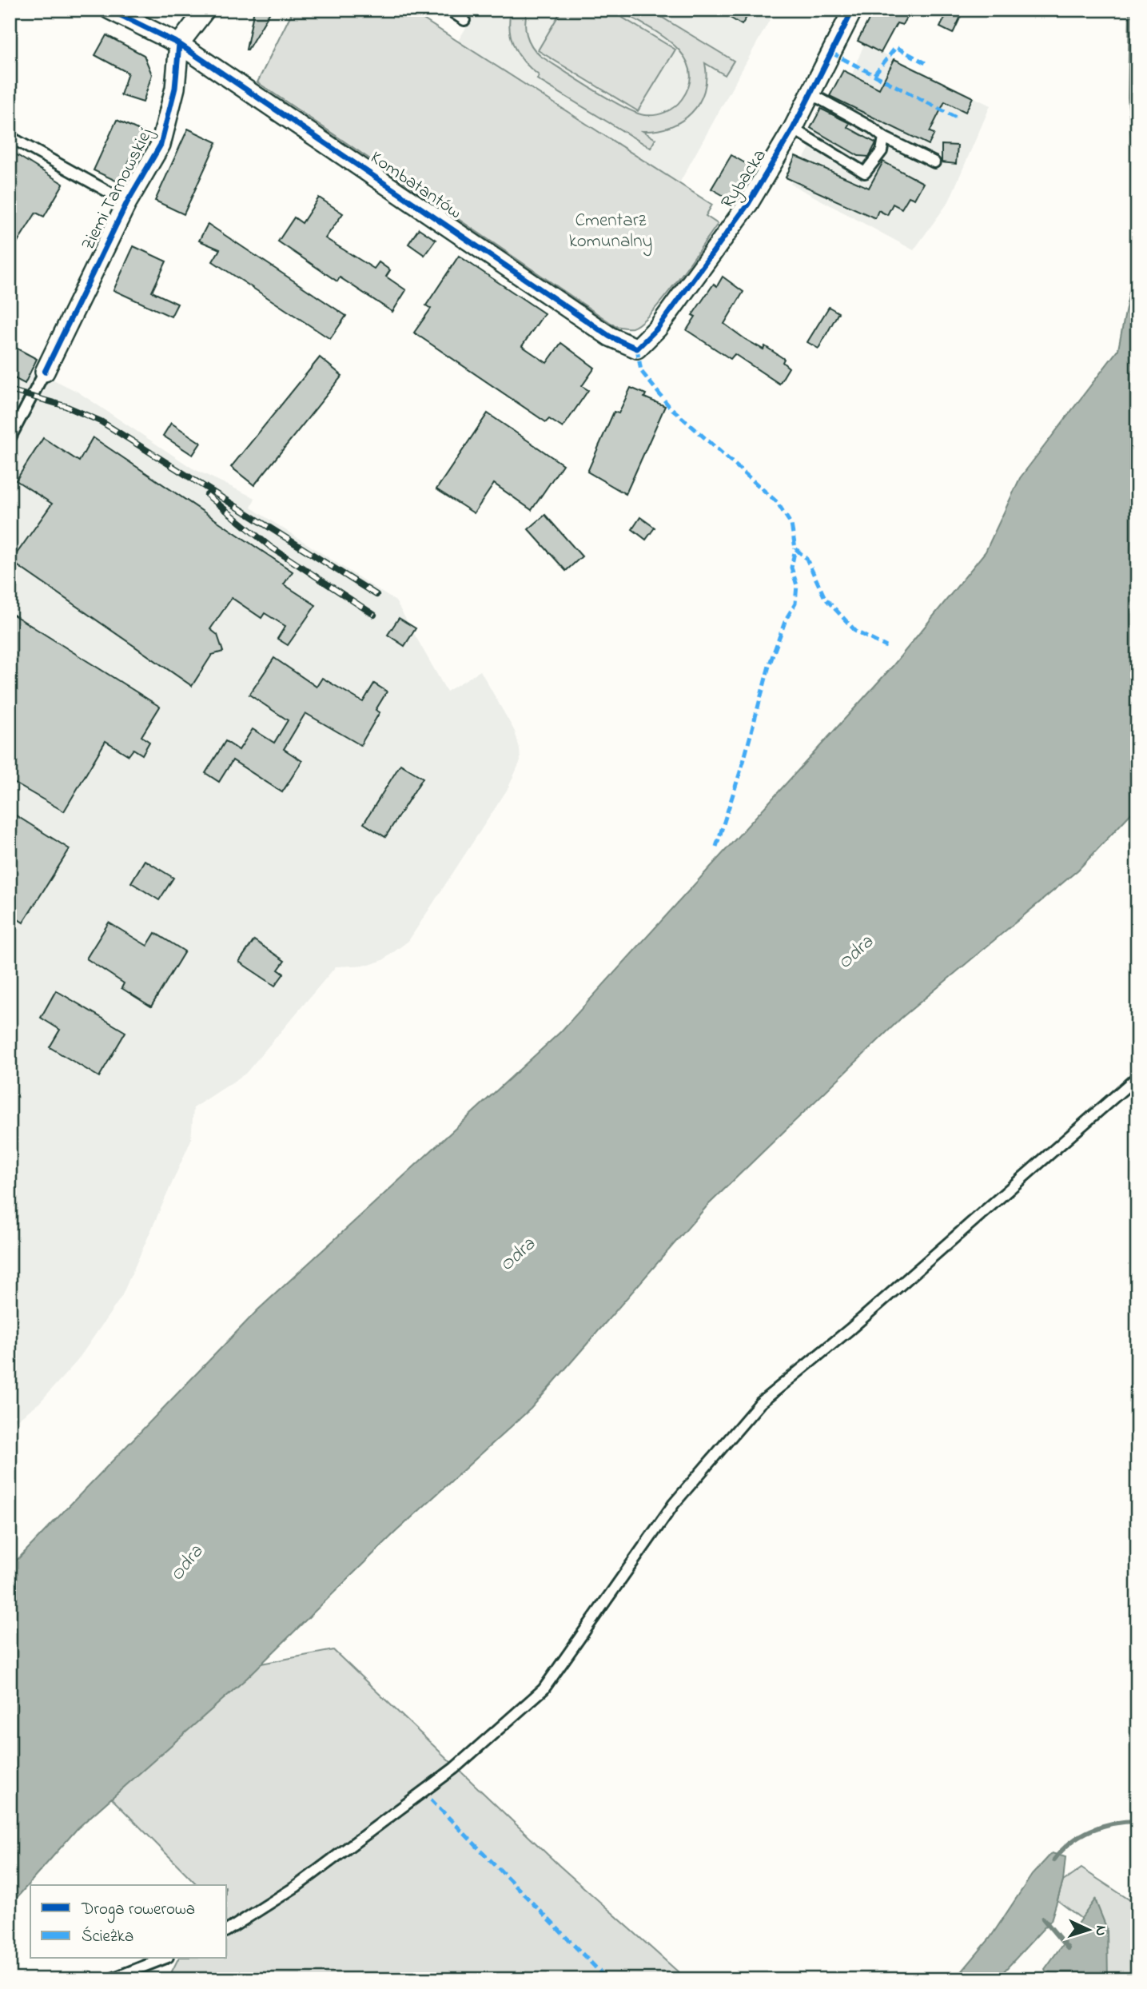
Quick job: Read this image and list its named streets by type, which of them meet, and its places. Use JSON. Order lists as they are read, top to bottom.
{
  "streets": {
    "street": ["Rybacka", "Kombatantów", "Ziemi Tarnowskiej"]
  },
  "crossings": [
    ["Rybacka", "Kombatantów"],
    ["Kombatantów", "Ziemi Tarnowskiej"]
  ],
  "water": ["Odra"],
  "parks": ["Cmentarz komunalny"],
  "legend": ["Droga rowerowa", "Ścieżka"],
  "north": "right"
}
